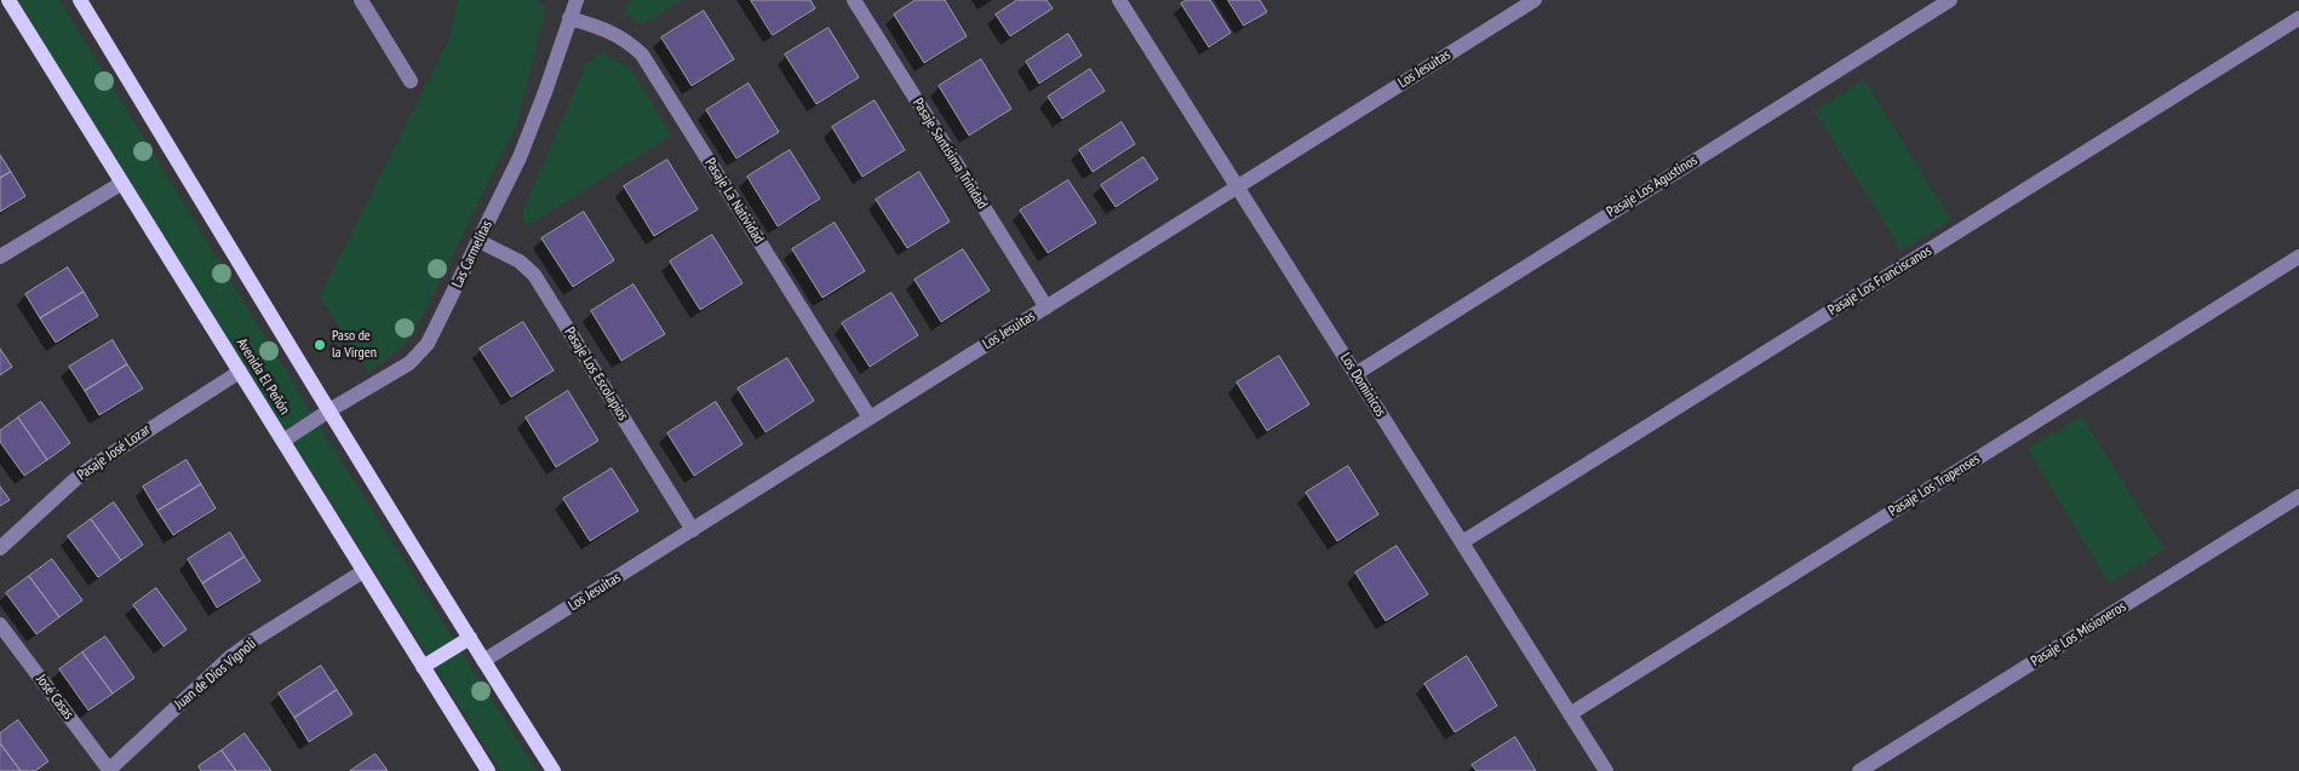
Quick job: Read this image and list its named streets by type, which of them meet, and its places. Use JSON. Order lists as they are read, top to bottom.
{
  "streets": {
    "main road": ["Avenida El Peñón"],
    "street": [
      "Los Jesuitas",
      "Pasaje Santísima Trinidad",
      "Pasaje Los Agustinos",
      "Pasaje La Natividad",
      "Las Carmelitas",
      "Pasaje Los Franciscanos",
      "Pasaje Los Escolapios",
      "Los Dominicos",
      "Pasaje José Lozar",
      "Pasaje Los Trapenses",
      "Pasaje Los Misioneros",
      "Juan de Dios Vignoli",
      "José Casas"
    ]
  },
  "crossings": [
    ["Los Jesuitas", "Pasaje Santísima Trinidad"],
    ["Los Jesuitas", "Pasaje La Natividad"],
    ["Los Jesuitas", "Pasaje Los Escolapios"],
    ["Los Jesuitas", "Los Dominicos"],
    ["Pasaje Los Agustinos", "Los Dominicos"],
    ["Pasaje La Natividad", "Las Carmelitas"],
    ["Las Carmelitas", "Pasaje Los Escolapios"],
    ["Las Carmelitas", "Avenida El Peñón"],
    ["Pasaje Los Franciscanos", "Los Dominicos"],
    ["Avenida El Peñón", "Pasaje José Lozar"],
    ["Avenida El Peñón", "Juan de Dios Vignoli"],
    ["Los Dominicos", "Pasaje Los Trapenses"],
    ["Juan de Dios Vignoli", "José Casas"]
  ],
  "places": ["Paso de la Virgen"]
}
